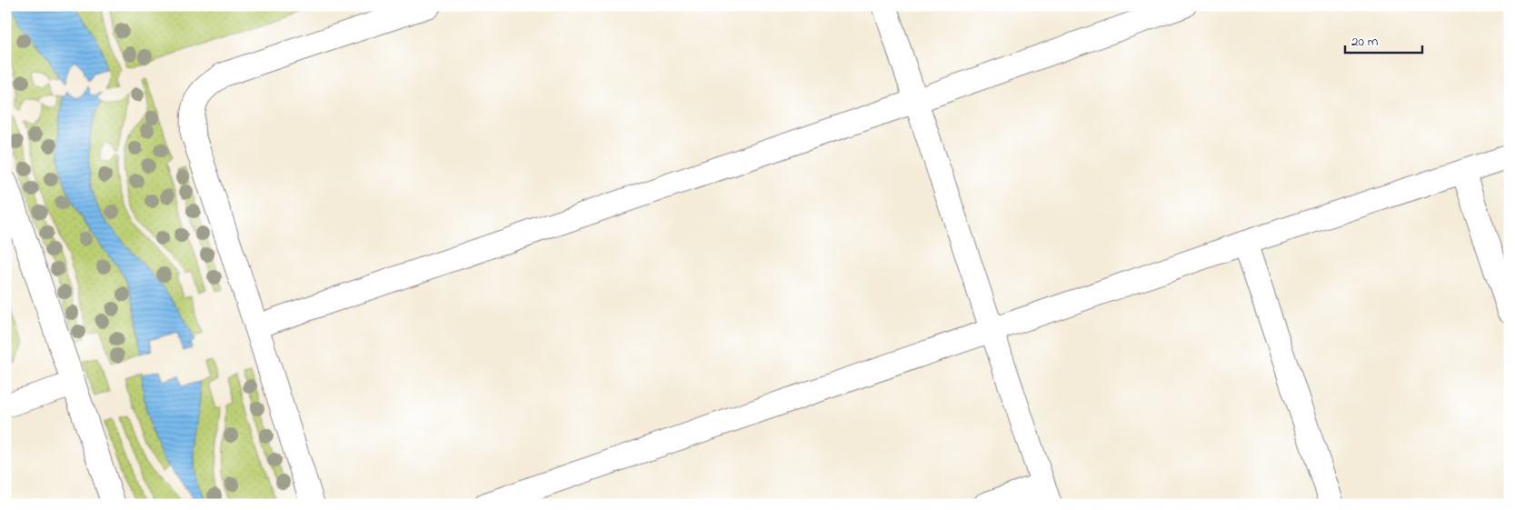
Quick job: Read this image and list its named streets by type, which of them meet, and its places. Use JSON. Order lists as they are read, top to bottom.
{
  "scale_bar": "20 m"
}
